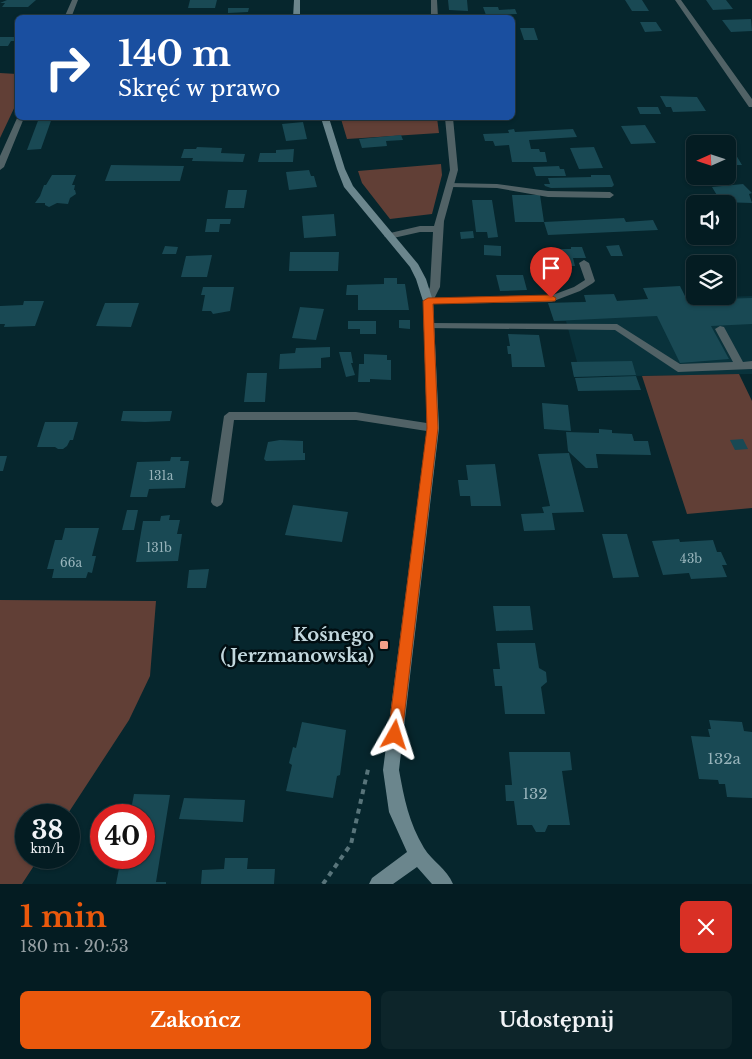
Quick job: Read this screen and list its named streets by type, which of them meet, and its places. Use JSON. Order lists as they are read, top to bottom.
{
  "places": {
    "transit": ["Kośnego (Jerzmanowska)"]
  },
  "house_numbers": [
    "131a",
    "131b",
    "43b",
    "66a",
    "132a",
    "132"
  ],
  "north": "left",
  "page": {
    "turn": ["140 m", "Skręć w prawo"],
    "speed": "38 km/h",
    "limit": "40",
    "heading": ["1 min", "180 m · 20:53"],
    "buttons": ["Zakończ", "Udostępnij"]
  }
}
